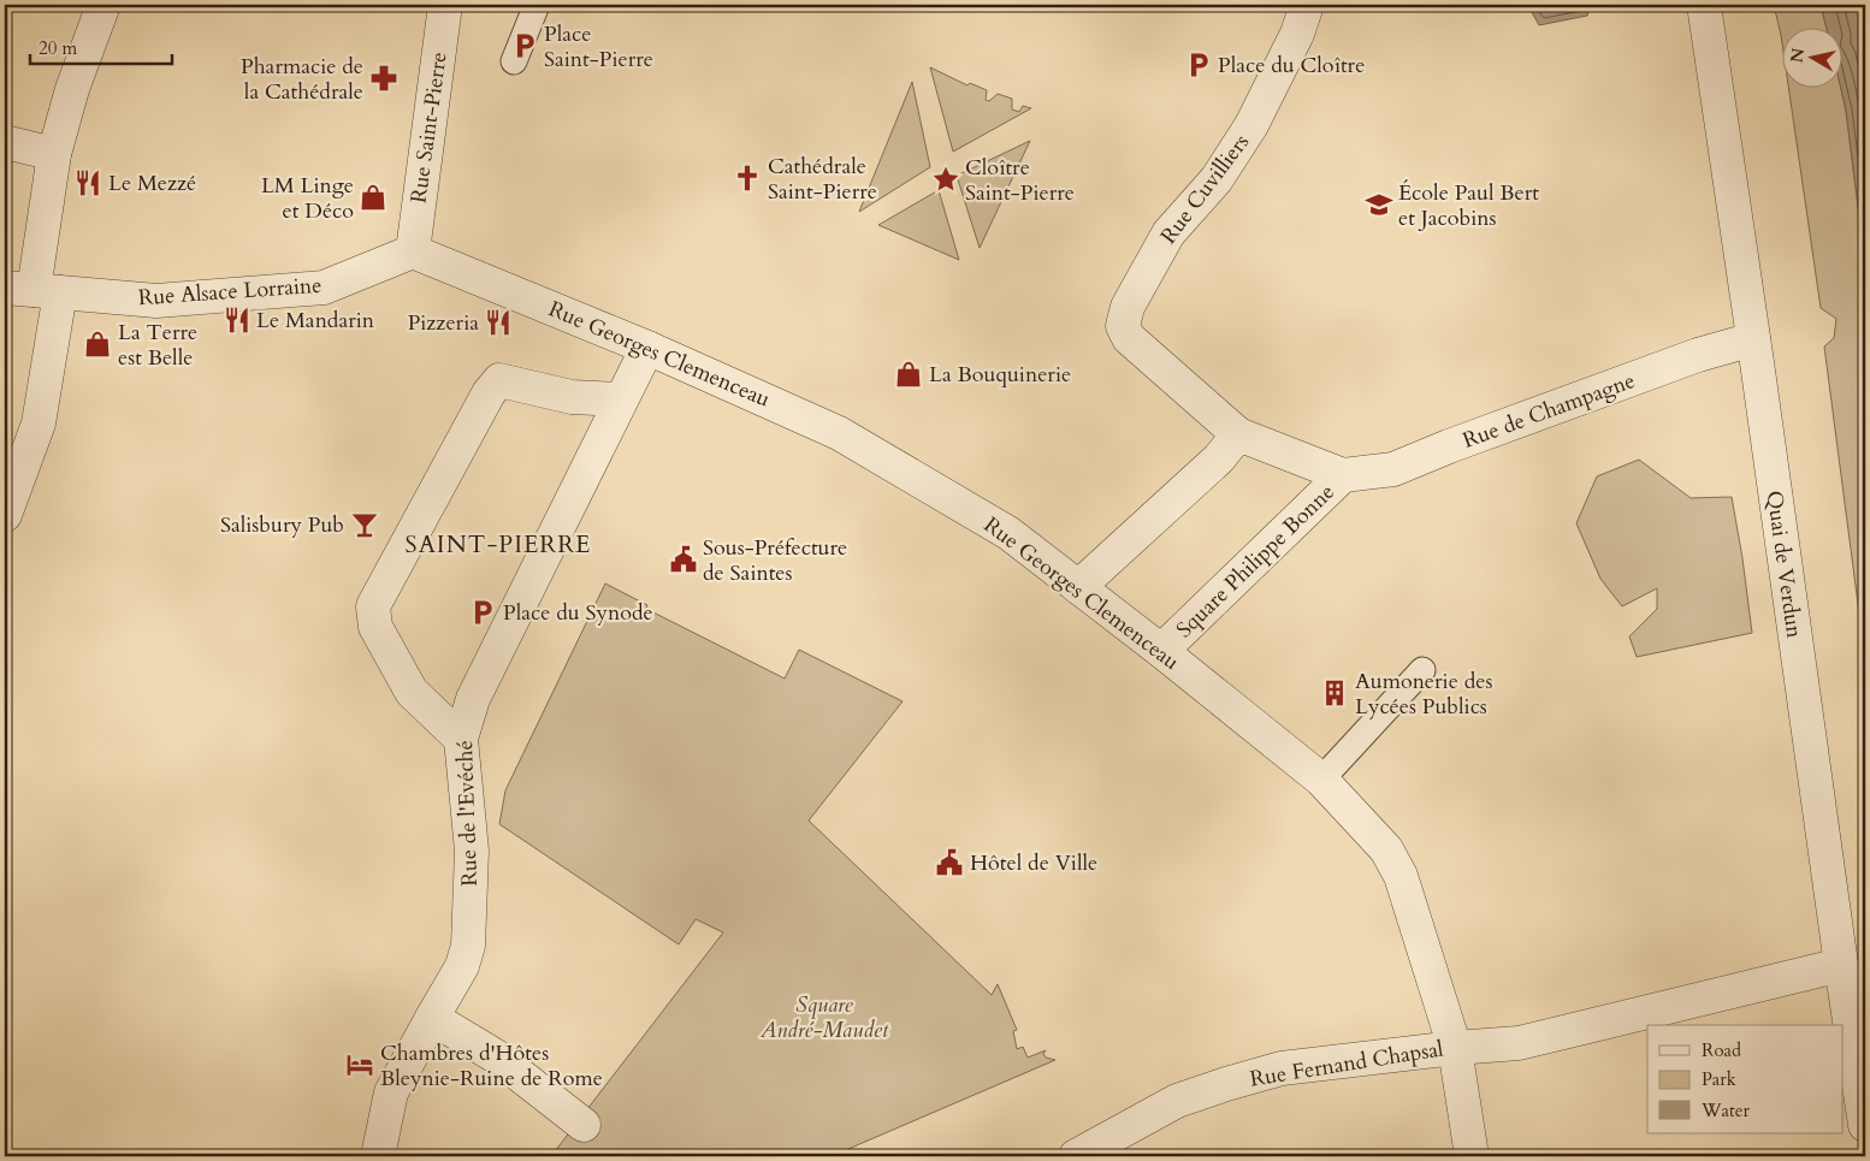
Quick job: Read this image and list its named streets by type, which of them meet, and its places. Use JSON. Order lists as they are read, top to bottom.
{
  "streets": {
    "street": [
      "Rue Saint-Pierre",
      "Rue Cuvilliers",
      "Rue Alsace Lorraine",
      "Rue Georges Clemenceau",
      "Rue de Champagne",
      "Square Philippe Bonne",
      "Quai de Verdun",
      "Rue de l'Evéché",
      "Rue Fernand Chapsal"
    ]
  },
  "crossings": [
    ["Rue Saint-Pierre", "Rue Alsace Lorraine"],
    ["Rue Saint-Pierre", "Rue Georges Clemenceau"],
    ["Rue Cuvilliers", "Square Philippe Bonne"],
    ["Rue Alsace Lorraine", "Rue Georges Clemenceau"],
    ["Rue Georges Clemenceau", "Square Philippe Bonne"],
    ["Rue Georges Clemenceau", "Rue de l'Evéché"],
    ["Rue Georges Clemenceau", "Rue Fernand Chapsal"],
    ["Rue de Champagne", "Square Philippe Bonne"],
    ["Rue de Champagne", "Quai de Verdun"],
    ["Quai de Verdun", "Rue Fernand Chapsal"]
  ],
  "districts": ["SAINT-PIERRE"],
  "parks": ["Square André-Maudet"],
  "places": {
    "parking": ["Place Saint-Pierre", "Place du Cloître", "Place du Synode"],
    "pharmacy": ["Pharmacie de la Cathédrale"],
    "church": ["Cathédrale Saint-Pierre"],
    "place": ["Cloître Saint-Pierre"],
    "restaurant": ["Le Mezzé", "Le Mandarin", "Pizzeria"],
    "shop": ["LM Linge et Déco", "La Terre est Belle", "La Bouquinerie"],
    "school or university": ["École Paul Bert et Jacobins"],
    "bar": ["Salisbury Pub"],
    "public building": ["Sous-Préfecture de Saintes", "Hôtel de Ville"],
    "building": ["Aumonerie des Lycées Publics"],
    "hotel": ["Chambres d'Hôtes Bleynie-Ruine de Rome"]
  },
  "legend": ["Road", "Park", "Water"],
  "scale_bar": "20 m",
  "north": "left"
}
